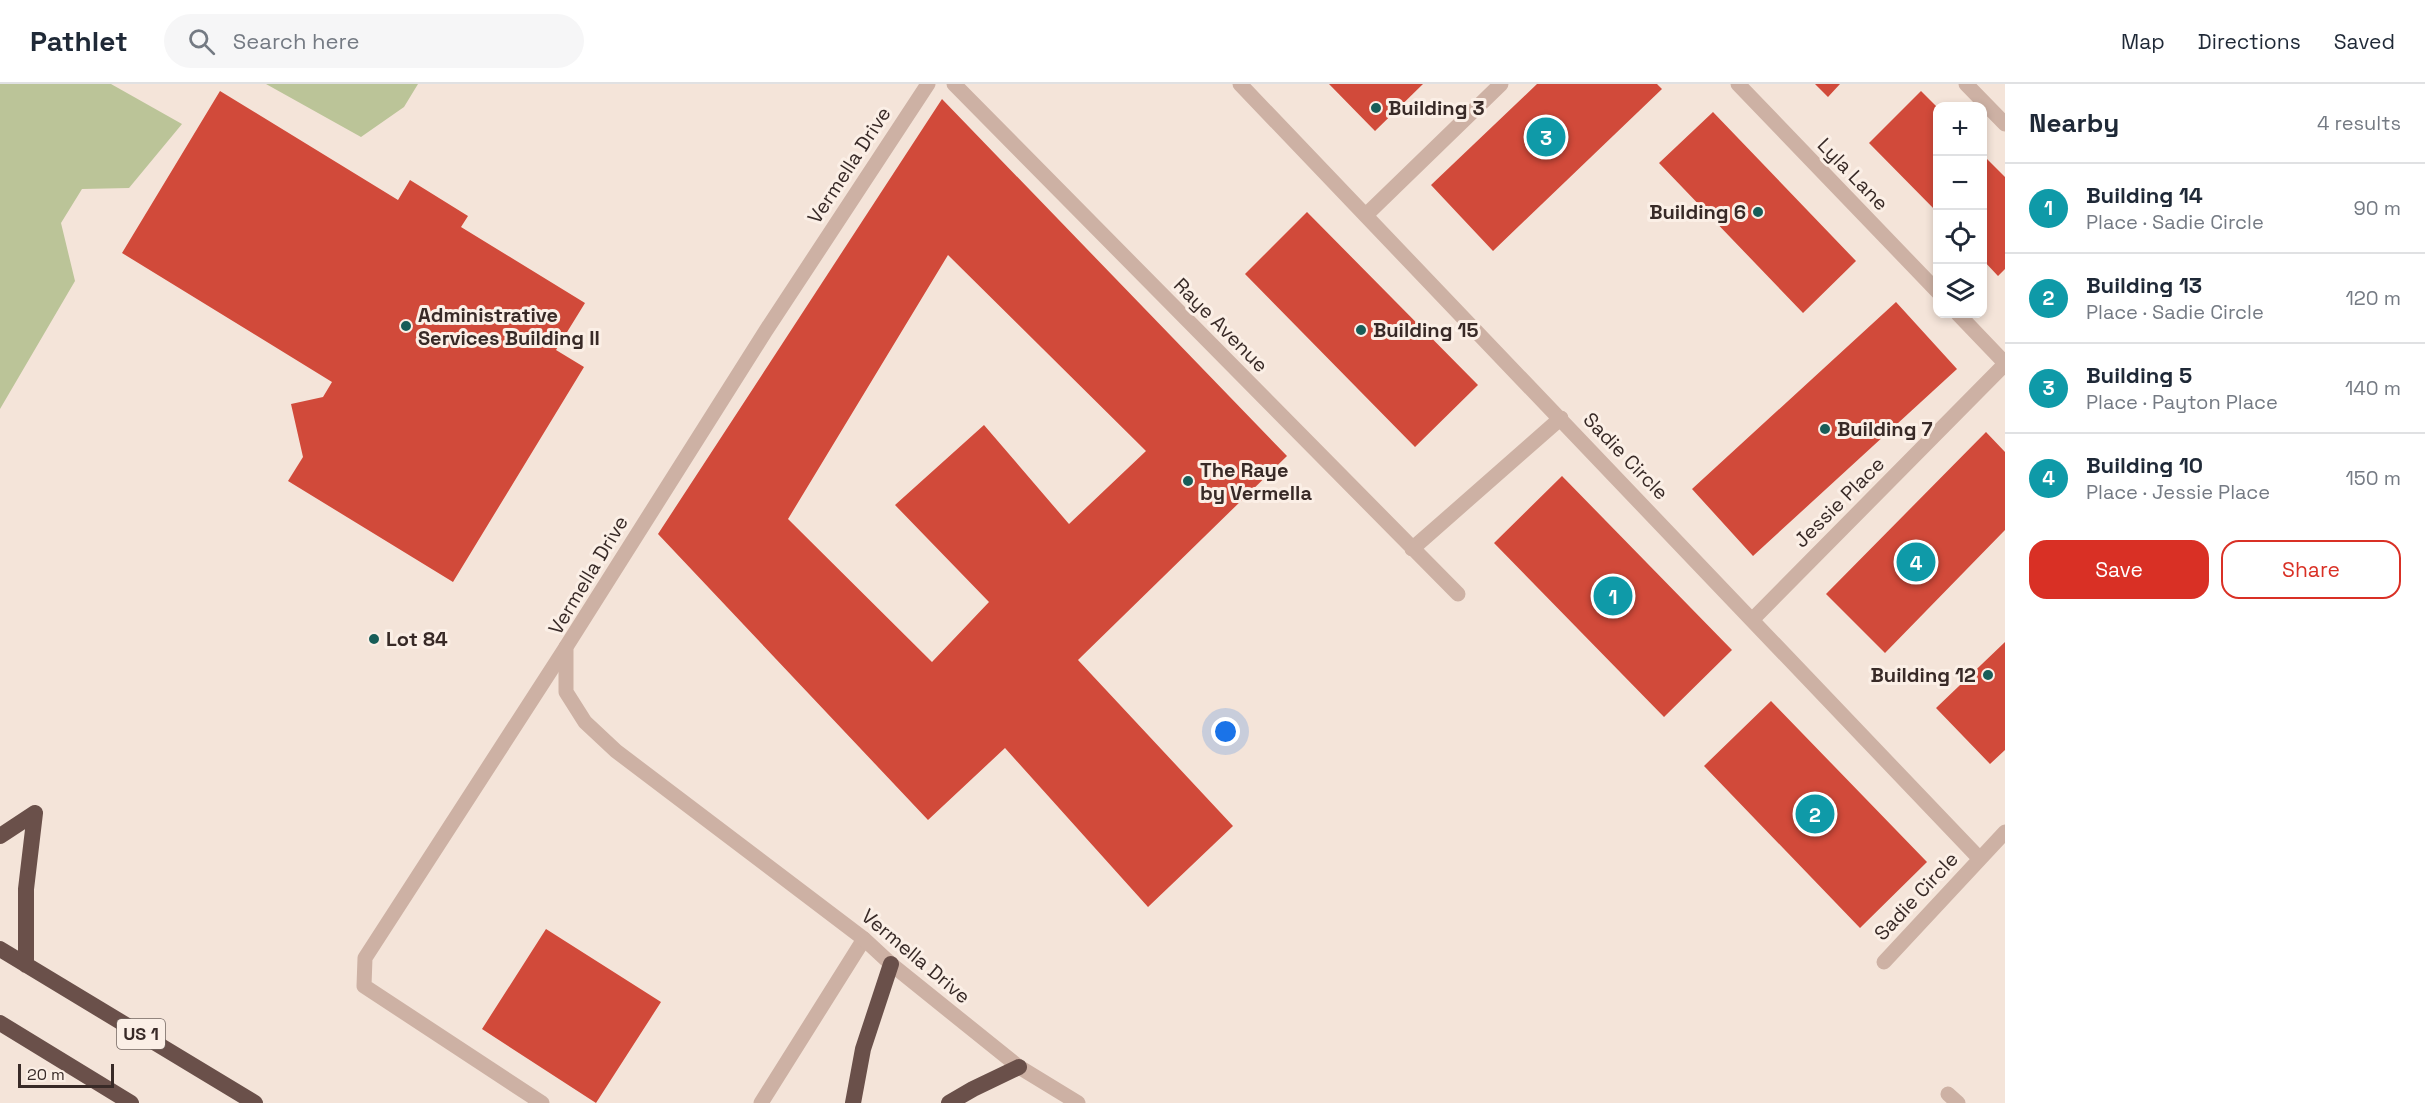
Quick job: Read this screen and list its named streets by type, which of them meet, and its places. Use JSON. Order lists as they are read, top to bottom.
{
  "streets": {
    "highway": ["US 1"],
    "street": [
      "Vermella Drive",
      "Lyla Lane",
      "Raye Avenue",
      "Sadie Circle",
      "Jessie Place"
    ]
  },
  "crossings": [
    ["Sadie Circle", "Jessie Place"]
  ],
  "places": [
    "Building 3",
    "Building 6",
    "Administrative Services Building II",
    "Building 15",
    "Building 7",
    "The Raye by Vermella",
    "Lot 84",
    "Building 12"
  ],
  "scale_bar": "20 m",
  "page": {
    "header": "Pathlet",
    "search": "Search here",
    "nav": ["Map", "Directions", "Saved"],
    "heading": ["Nearby", "4 results"],
    "map_buttons": ["+", "−"],
    "pins": [
      "3",
      "4",
      "1",
      "2"
    ],
    "list": [
      {
        "mark": "1",
        "name": "Building 14",
        "note": "Place · Sadie Circle",
        "value": "90 m"
      },
      {
        "mark": "2",
        "name": "Building 13",
        "note": "Place · Sadie Circle",
        "value": "120 m"
      },
      {
        "mark": "3",
        "name": "Building 5",
        "note": "Place · Payton Place",
        "value": "140 m"
      },
      {
        "mark": "4",
        "name": "Building 10",
        "note": "Place · Jessie Place",
        "value": "150 m"
      }
    ],
    "buttons": ["Save", "Share"],
    "scale": "20 m"
  }
}
